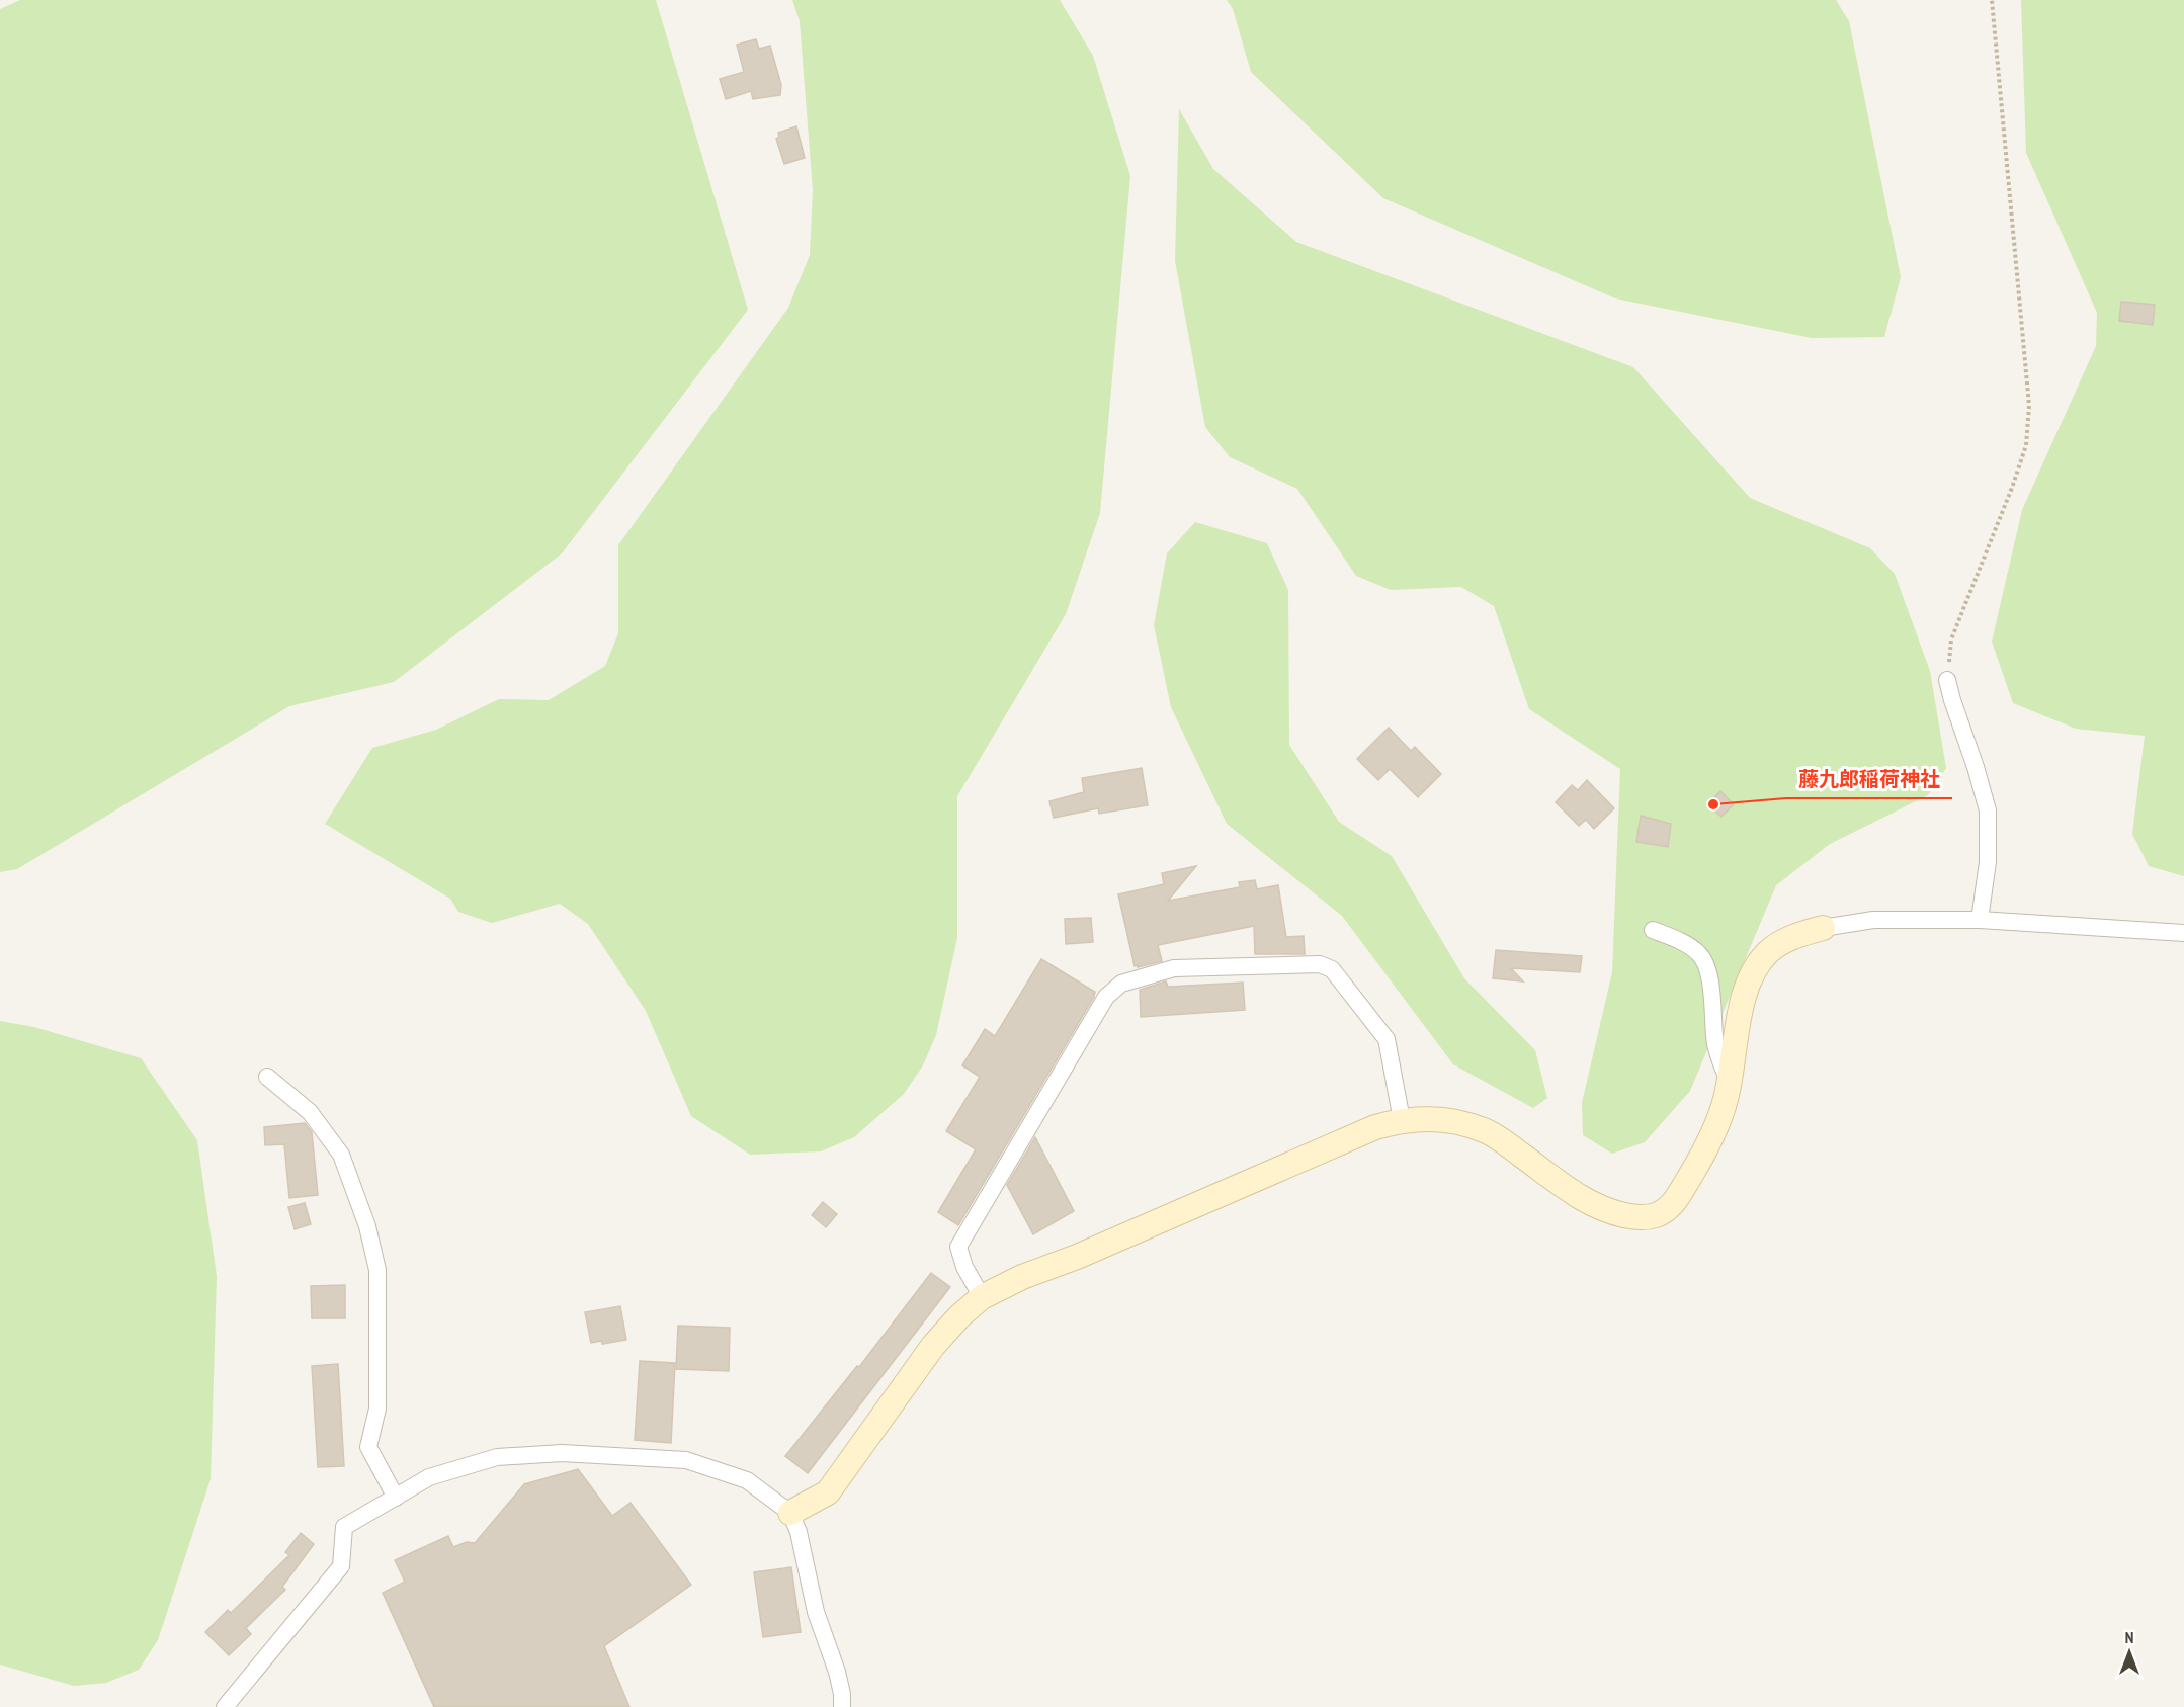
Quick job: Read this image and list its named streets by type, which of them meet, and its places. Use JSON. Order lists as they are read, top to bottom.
{
  "places": ["藤九郎稲荷神社"],
  "north": "top"
}
